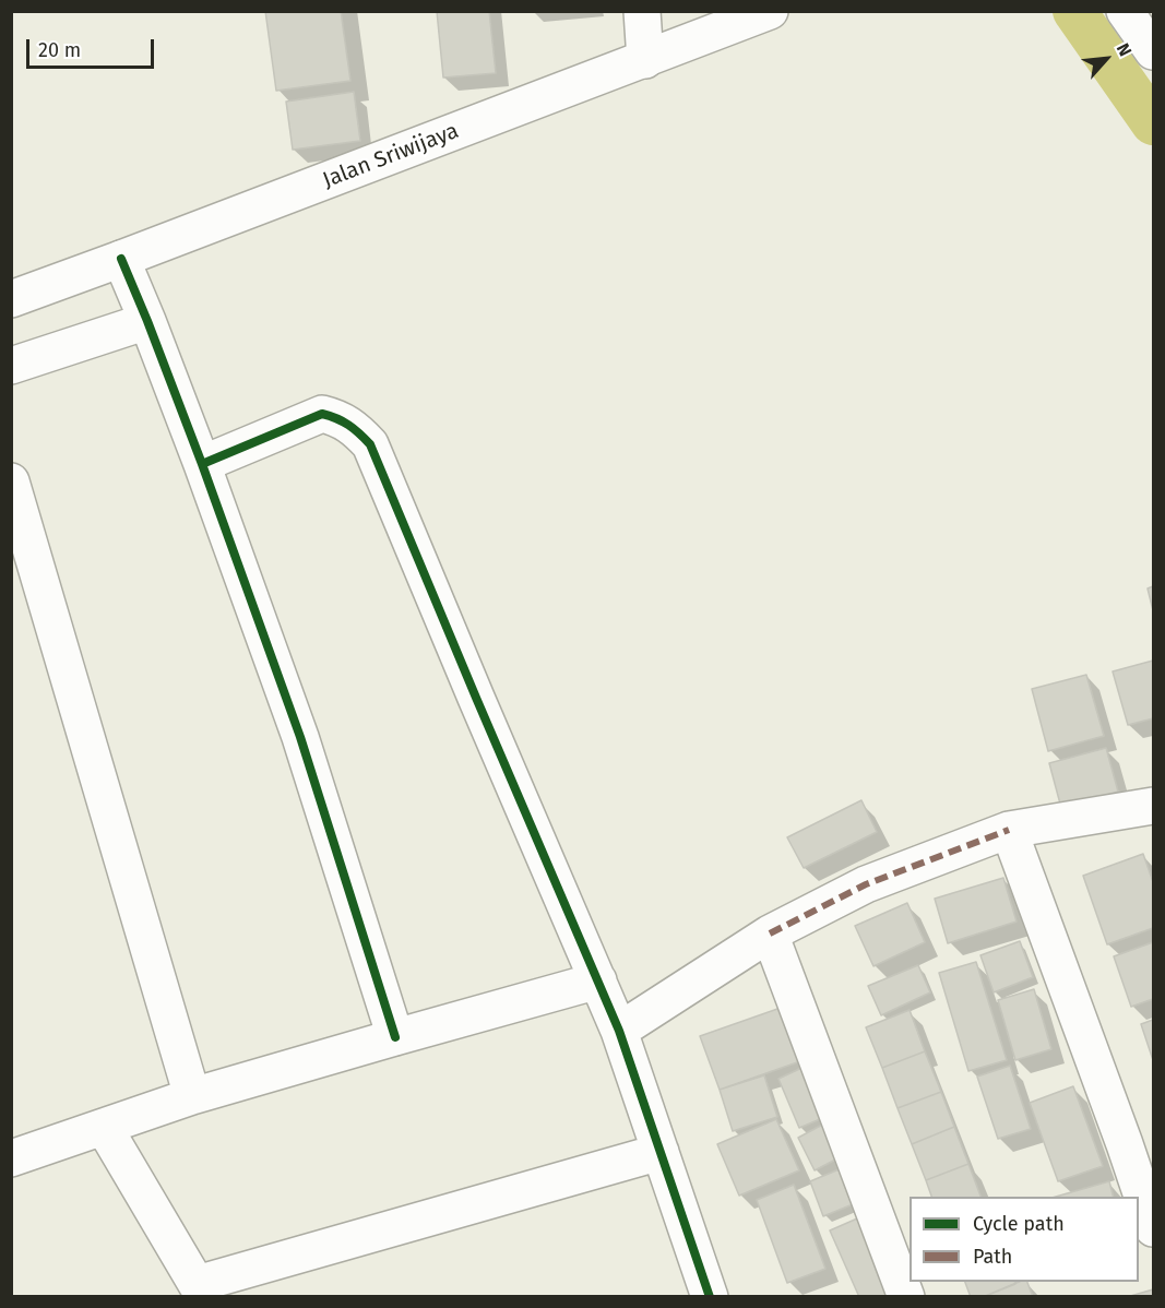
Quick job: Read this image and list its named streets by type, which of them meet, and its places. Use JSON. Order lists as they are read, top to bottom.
{
  "streets": {
    "street": ["Jalan Sriwijaya"]
  },
  "legend": ["Cycle path", "Path"],
  "scale_bar": "20 m",
  "north": "top right"
}
